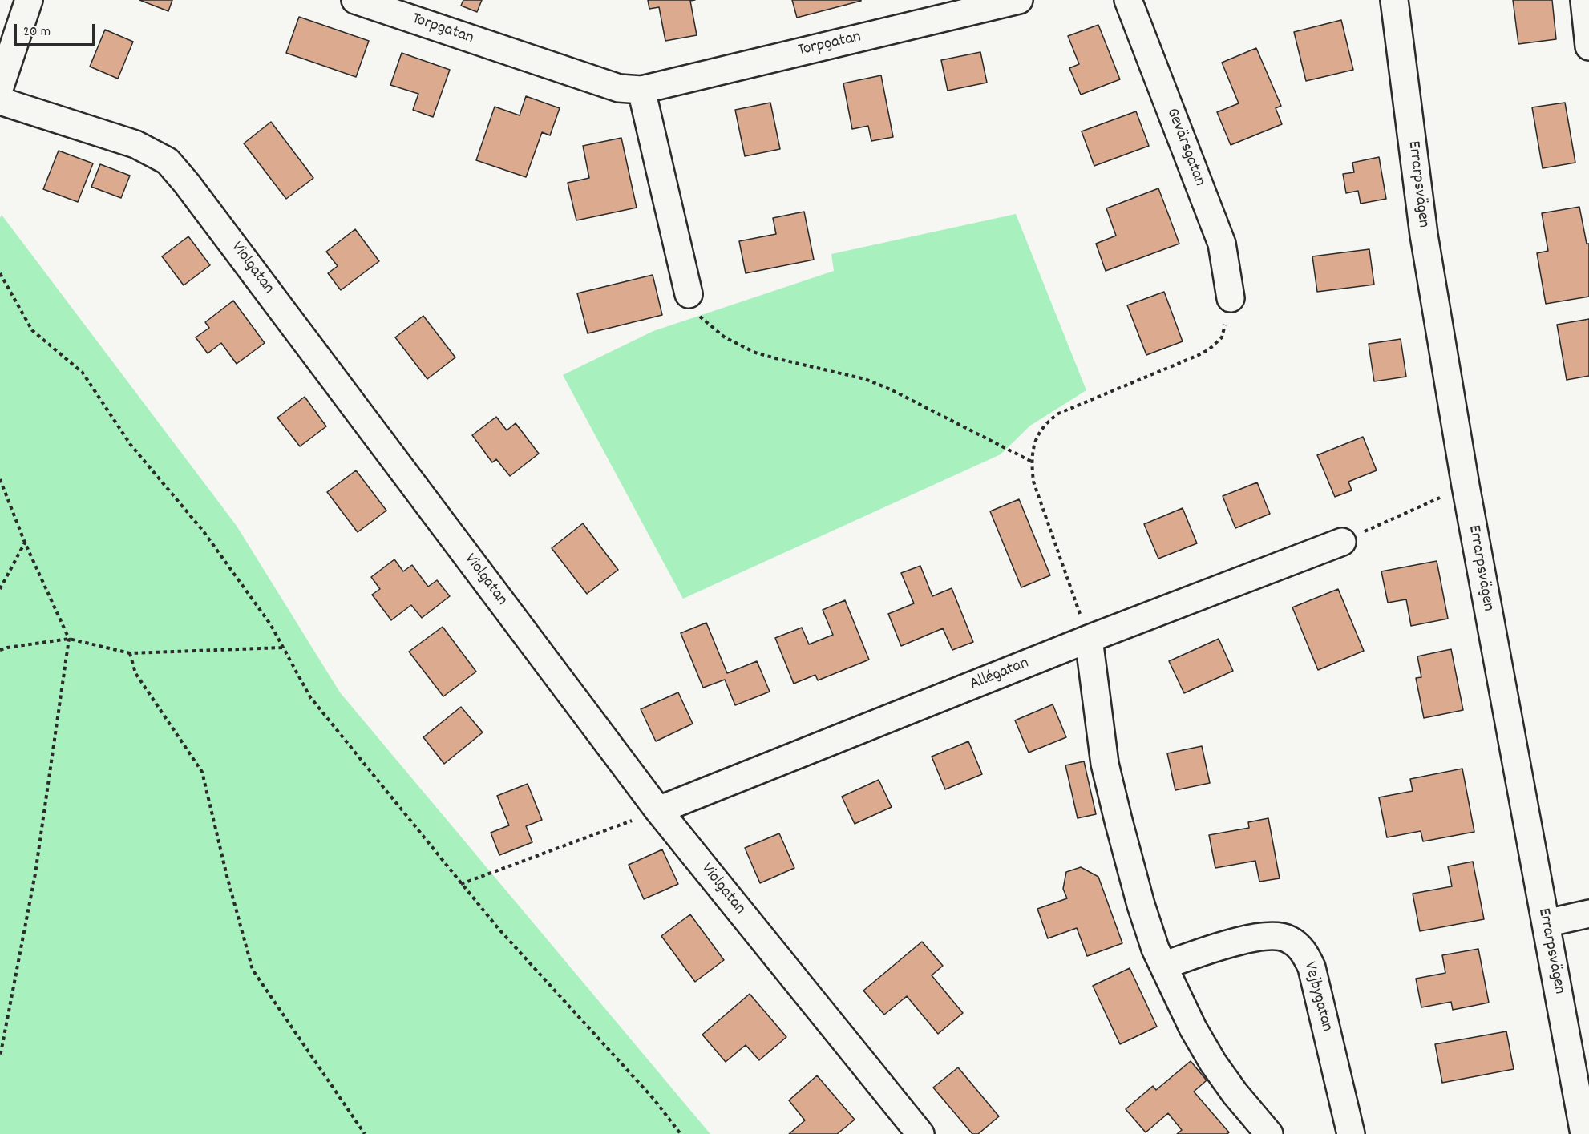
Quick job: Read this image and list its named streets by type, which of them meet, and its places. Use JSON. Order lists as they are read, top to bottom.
{
  "streets": {
    "street": [
      "Torpgatan",
      "Gevärsgatan",
      "Errarpsvägen",
      "Violgatan",
      "Allégatan",
      "Vejbygatan"
    ]
  },
  "crossings": [
    ["Violgatan", "Allégatan"]
  ],
  "scale_bar": "20 m"
}
